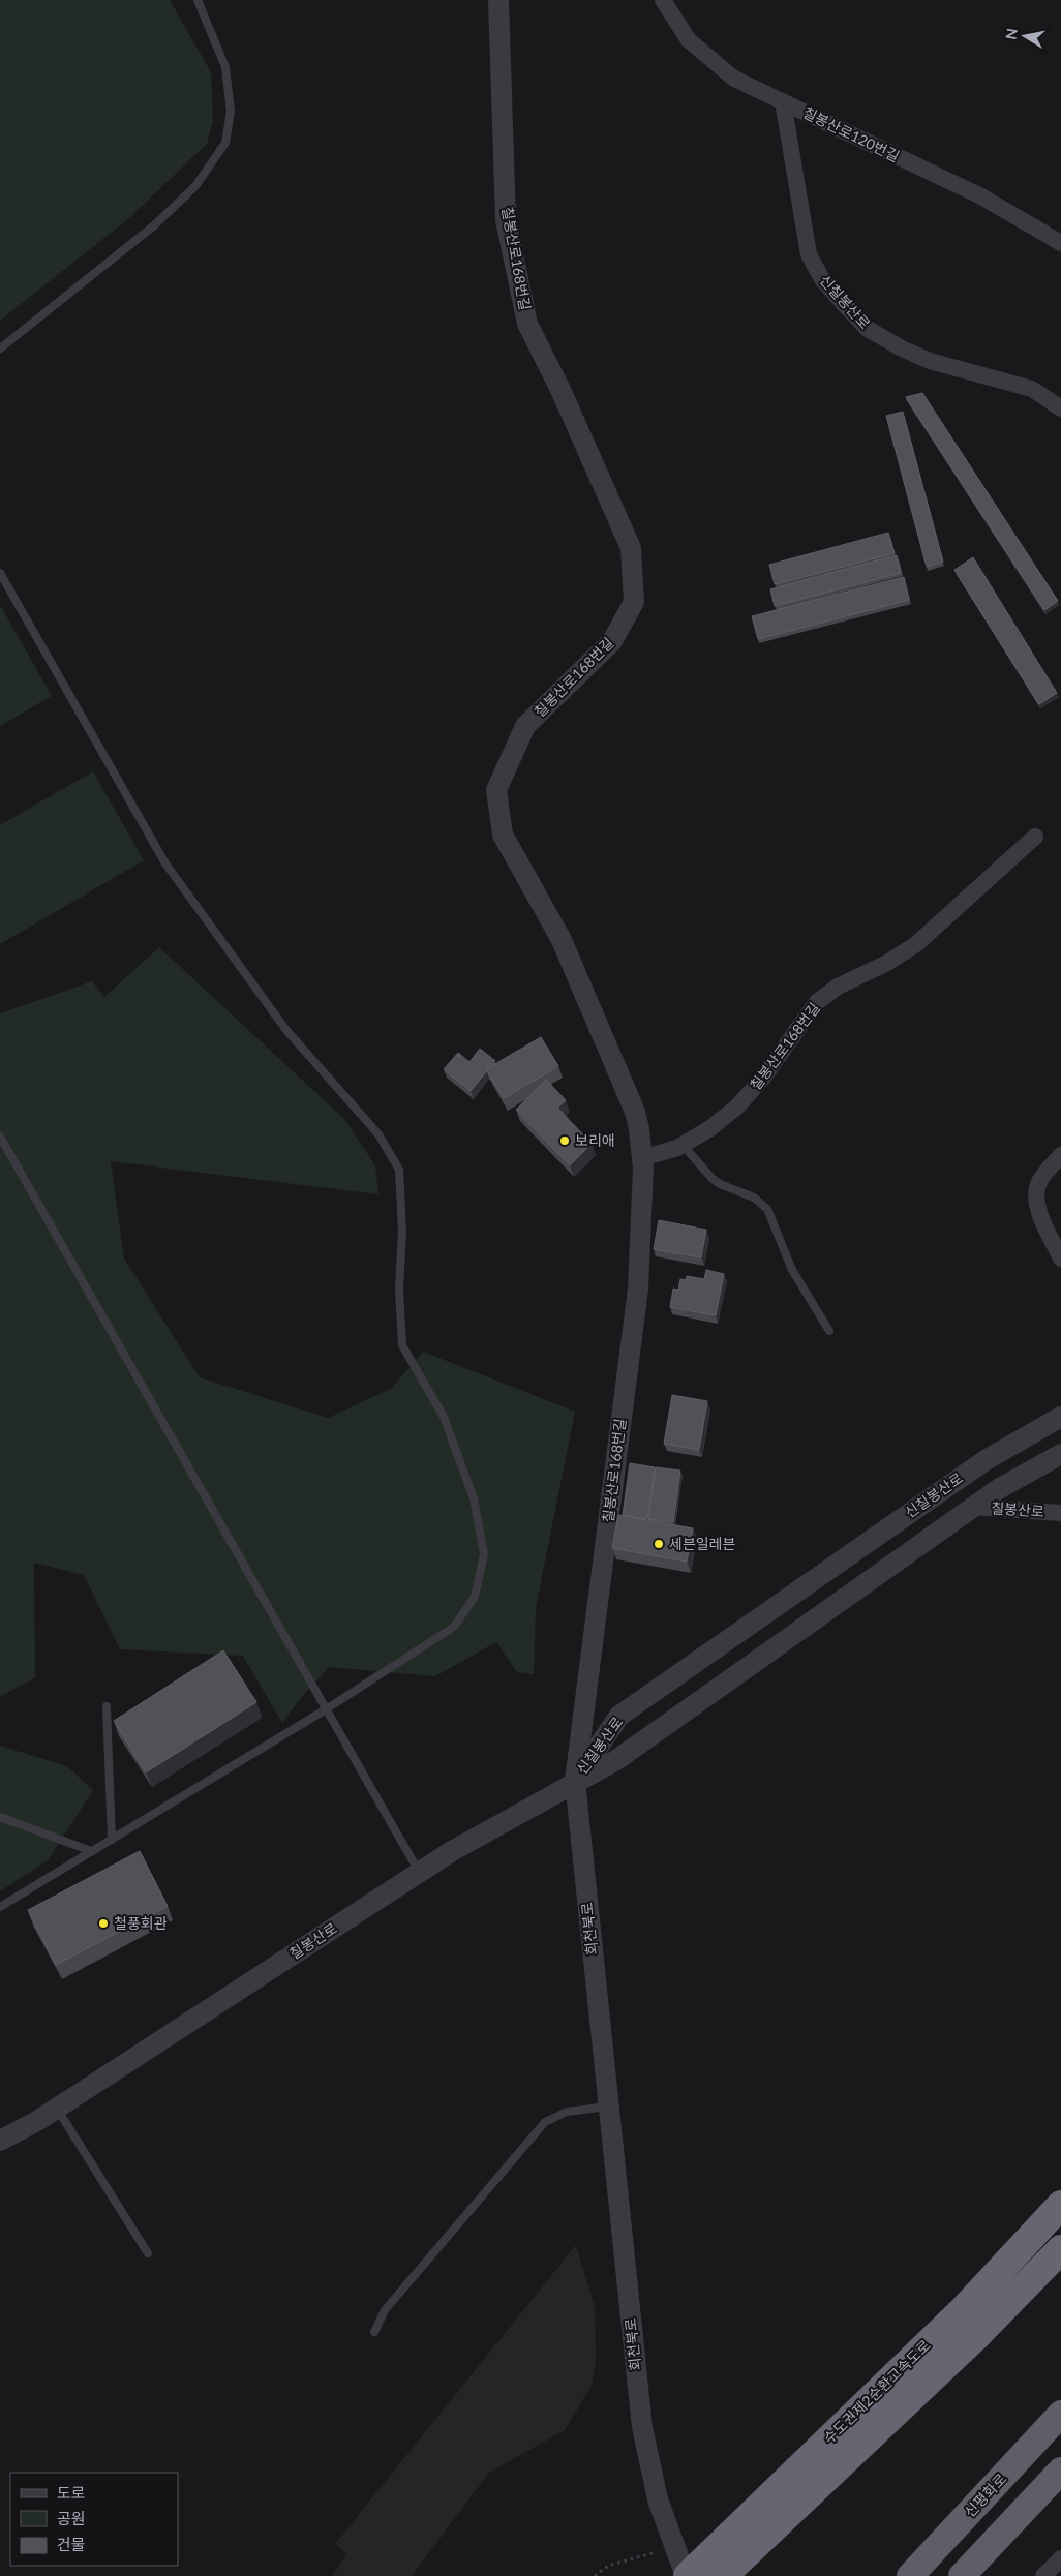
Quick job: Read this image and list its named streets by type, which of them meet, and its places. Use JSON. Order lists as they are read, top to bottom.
{
  "streets": {
    "highway": ["수도권제2순환고속도로", "신평화로"],
    "street": [
      "칠봉산로120번길",
      "칠봉산로168번길",
      "신칠봉산로",
      "칠봉산로",
      "회천북로"
    ]
  },
  "crossings": [
    ["칠봉산로120번길", "신칠봉산로"],
    ["칠봉산로168번길", "신칠봉산로"],
    ["칠봉산로168번길", "칠봉산로"],
    ["칠봉산로168번길", "회천북로"],
    ["신칠봉산로", "칠봉산로"],
    ["신칠봉산로", "회천북로"],
    ["칠봉산로", "회천북로"],
    ["회천북로", "수도권제2순환고속도로"]
  ],
  "places": ["보리애", "세븐일레븐", "철풍회관"],
  "legend": ["도로", "공원", "건물"],
  "north": "left"
}
